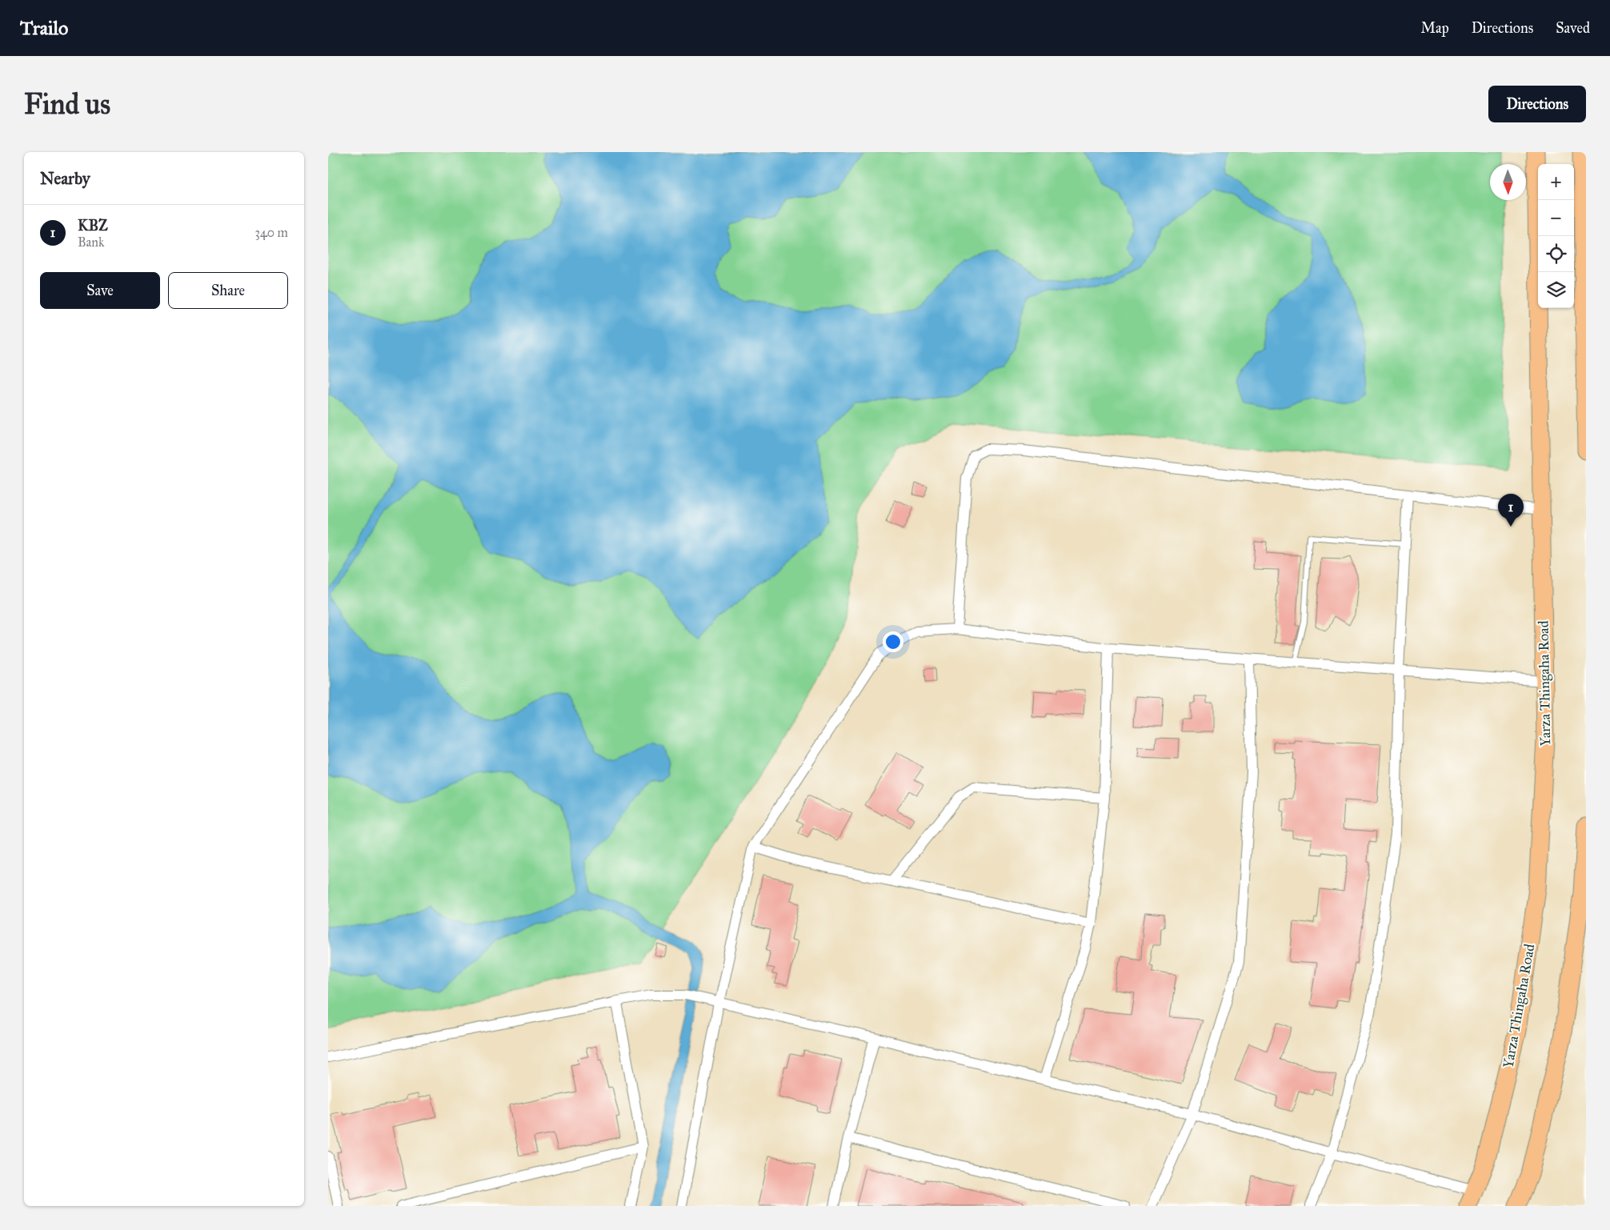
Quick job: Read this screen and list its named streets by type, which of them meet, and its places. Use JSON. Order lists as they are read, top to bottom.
{
  "streets": {
    "main road": ["Yarza Thingaha Road"]
  },
  "north": "bottom",
  "page": {
    "header": "Trailo",
    "nav": ["Map", "Directions", "Saved"],
    "buttons": [
      "Directions",
      ["Save", "Share"]
    ],
    "title": "Find us",
    "heading": "Nearby",
    "map_buttons": ["+", "−"],
    "list": [
      {
        "mark": "1",
        "name": "KBZ",
        "note": "Bank",
        "value": "340 m"
      }
    ],
    "pins": "1"
  }
}
